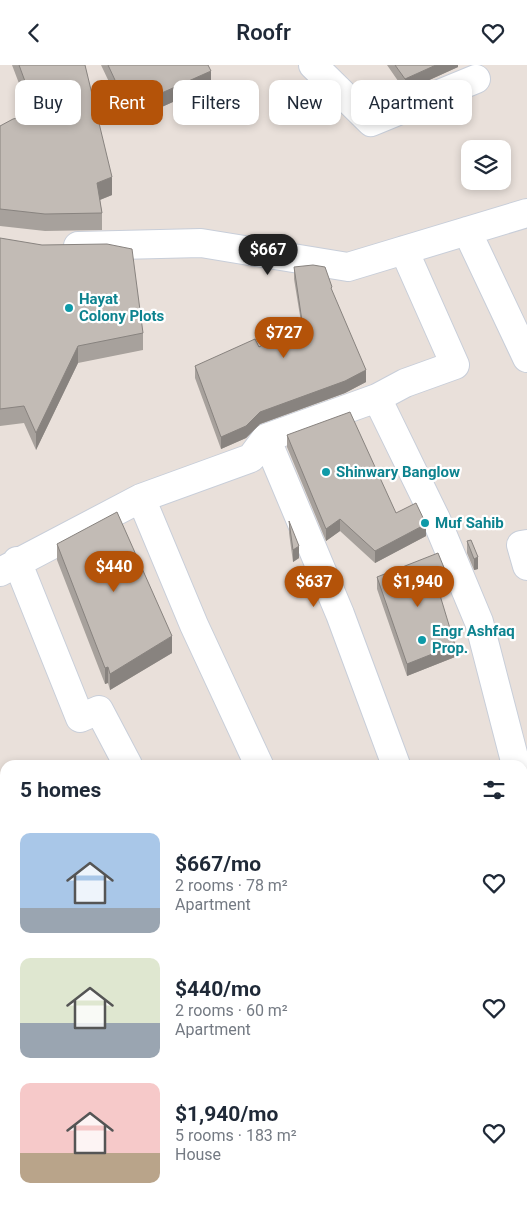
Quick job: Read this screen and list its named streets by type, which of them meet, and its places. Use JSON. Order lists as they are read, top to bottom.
{
  "places": [
    "Hayat Colony Plots",
    "Shinwary Banglow",
    "Muf Sahib",
    "Engr Ashfaq Prop."
  ],
  "page": {
    "header": "Roofr",
    "chip": [
      "Buy",
      "Rent",
      "Filters",
      "New",
      "Apartment"
    ],
    "price": [
      "$667",
      "$727",
      "$440",
      "$637",
      "$1,940"
    ],
    "heading": "5 homes",
    "list": [
      {
        "name": "$667/mo",
        "note": "2 rooms · 78 m² · Apartment"
      },
      {
        "name": "$440/mo",
        "note": "2 rooms · 60 m² · Apartment"
      },
      {
        "name": "$1,940/mo",
        "note": "5 rooms · 183 m² · House"
      }
    ]
  }
}
